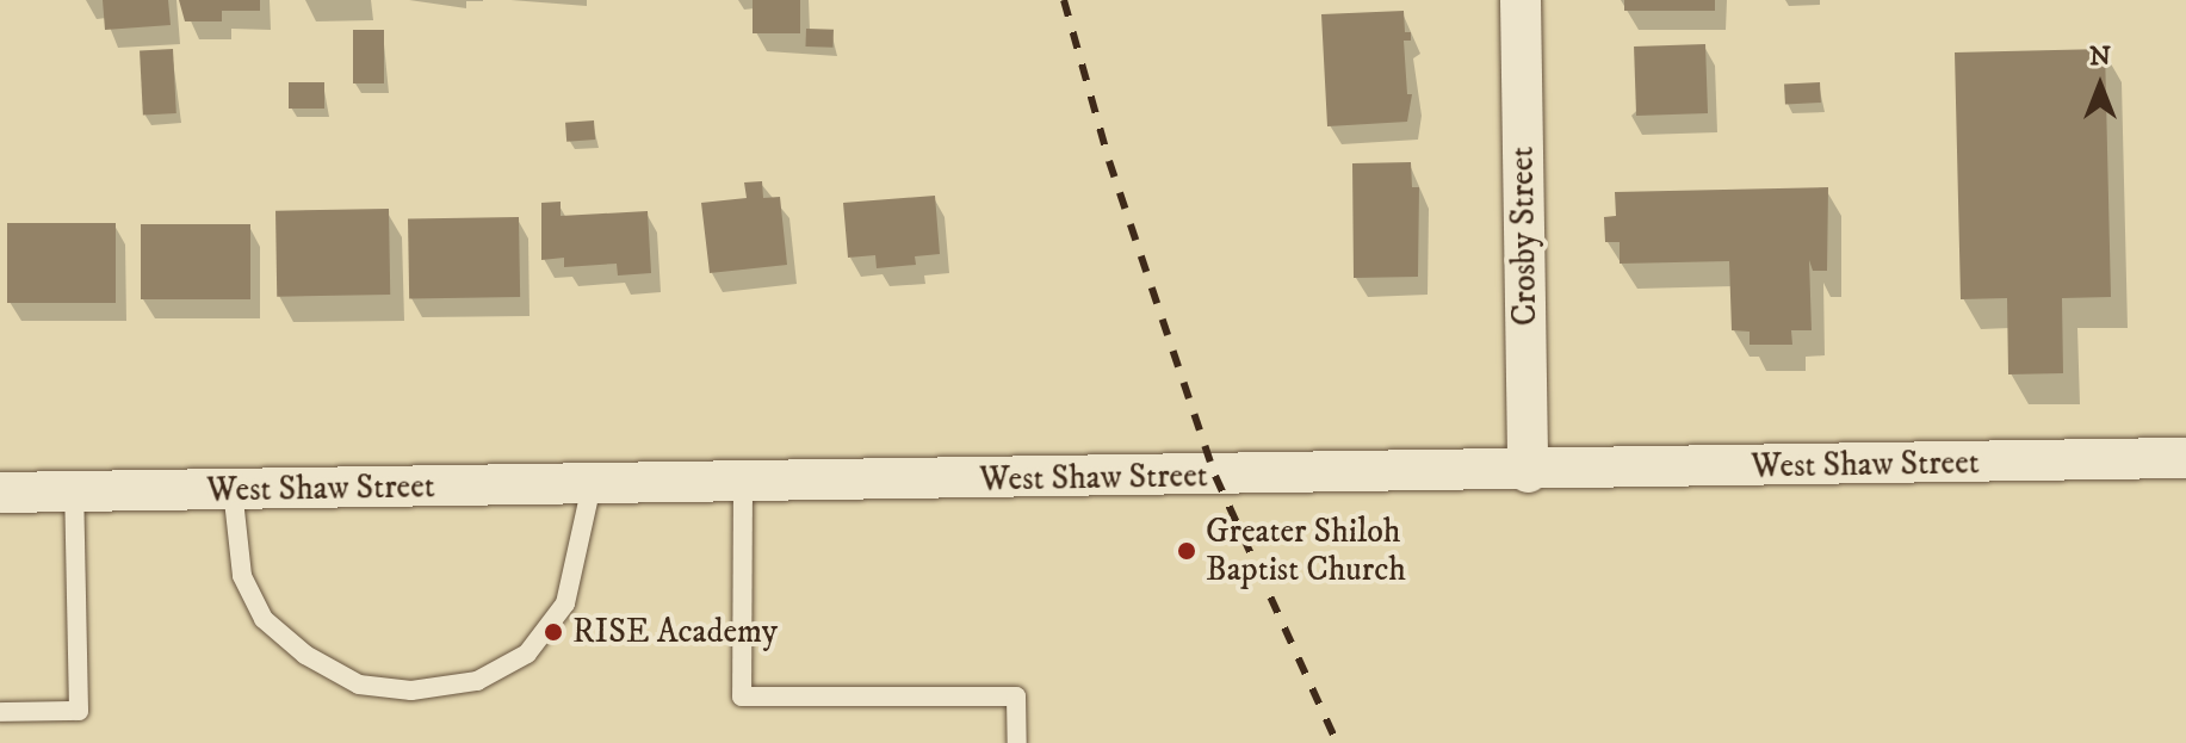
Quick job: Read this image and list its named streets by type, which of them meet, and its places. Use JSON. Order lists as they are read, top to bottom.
{
  "streets": {
    "street": ["Crosby Street", "West Shaw Street"]
  },
  "crossings": [
    ["Crosby Street", "West Shaw Street"]
  ],
  "places": ["Greater Shiloh Baptist Church", "RISE Academy"],
  "north": "top"
}
